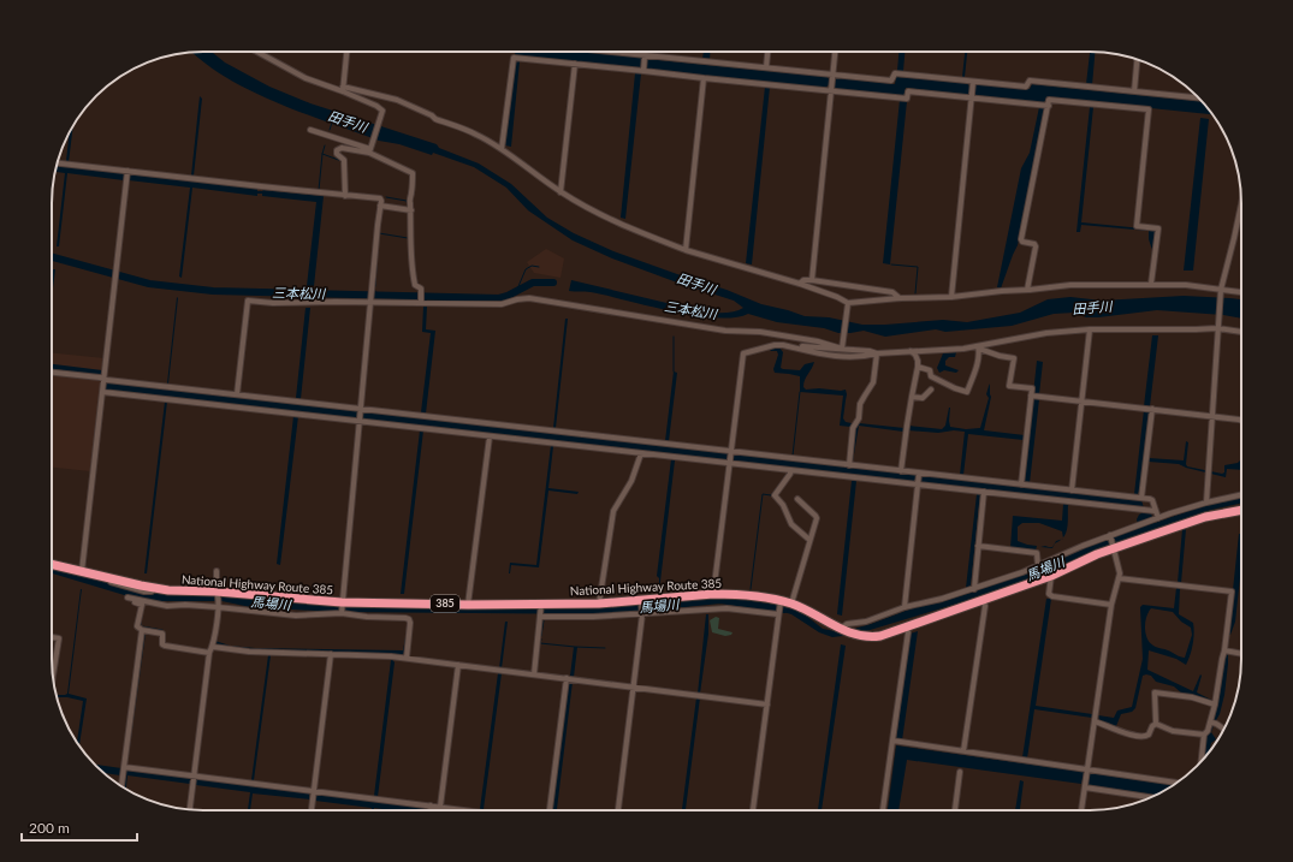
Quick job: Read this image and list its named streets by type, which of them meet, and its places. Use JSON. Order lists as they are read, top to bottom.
{
  "streets": {
    "highway": ["National Highway Route 385", "385"]
  },
  "water": ["田手川", "三本松川", "馬場川"],
  "scale_bar": "200 m"
}
